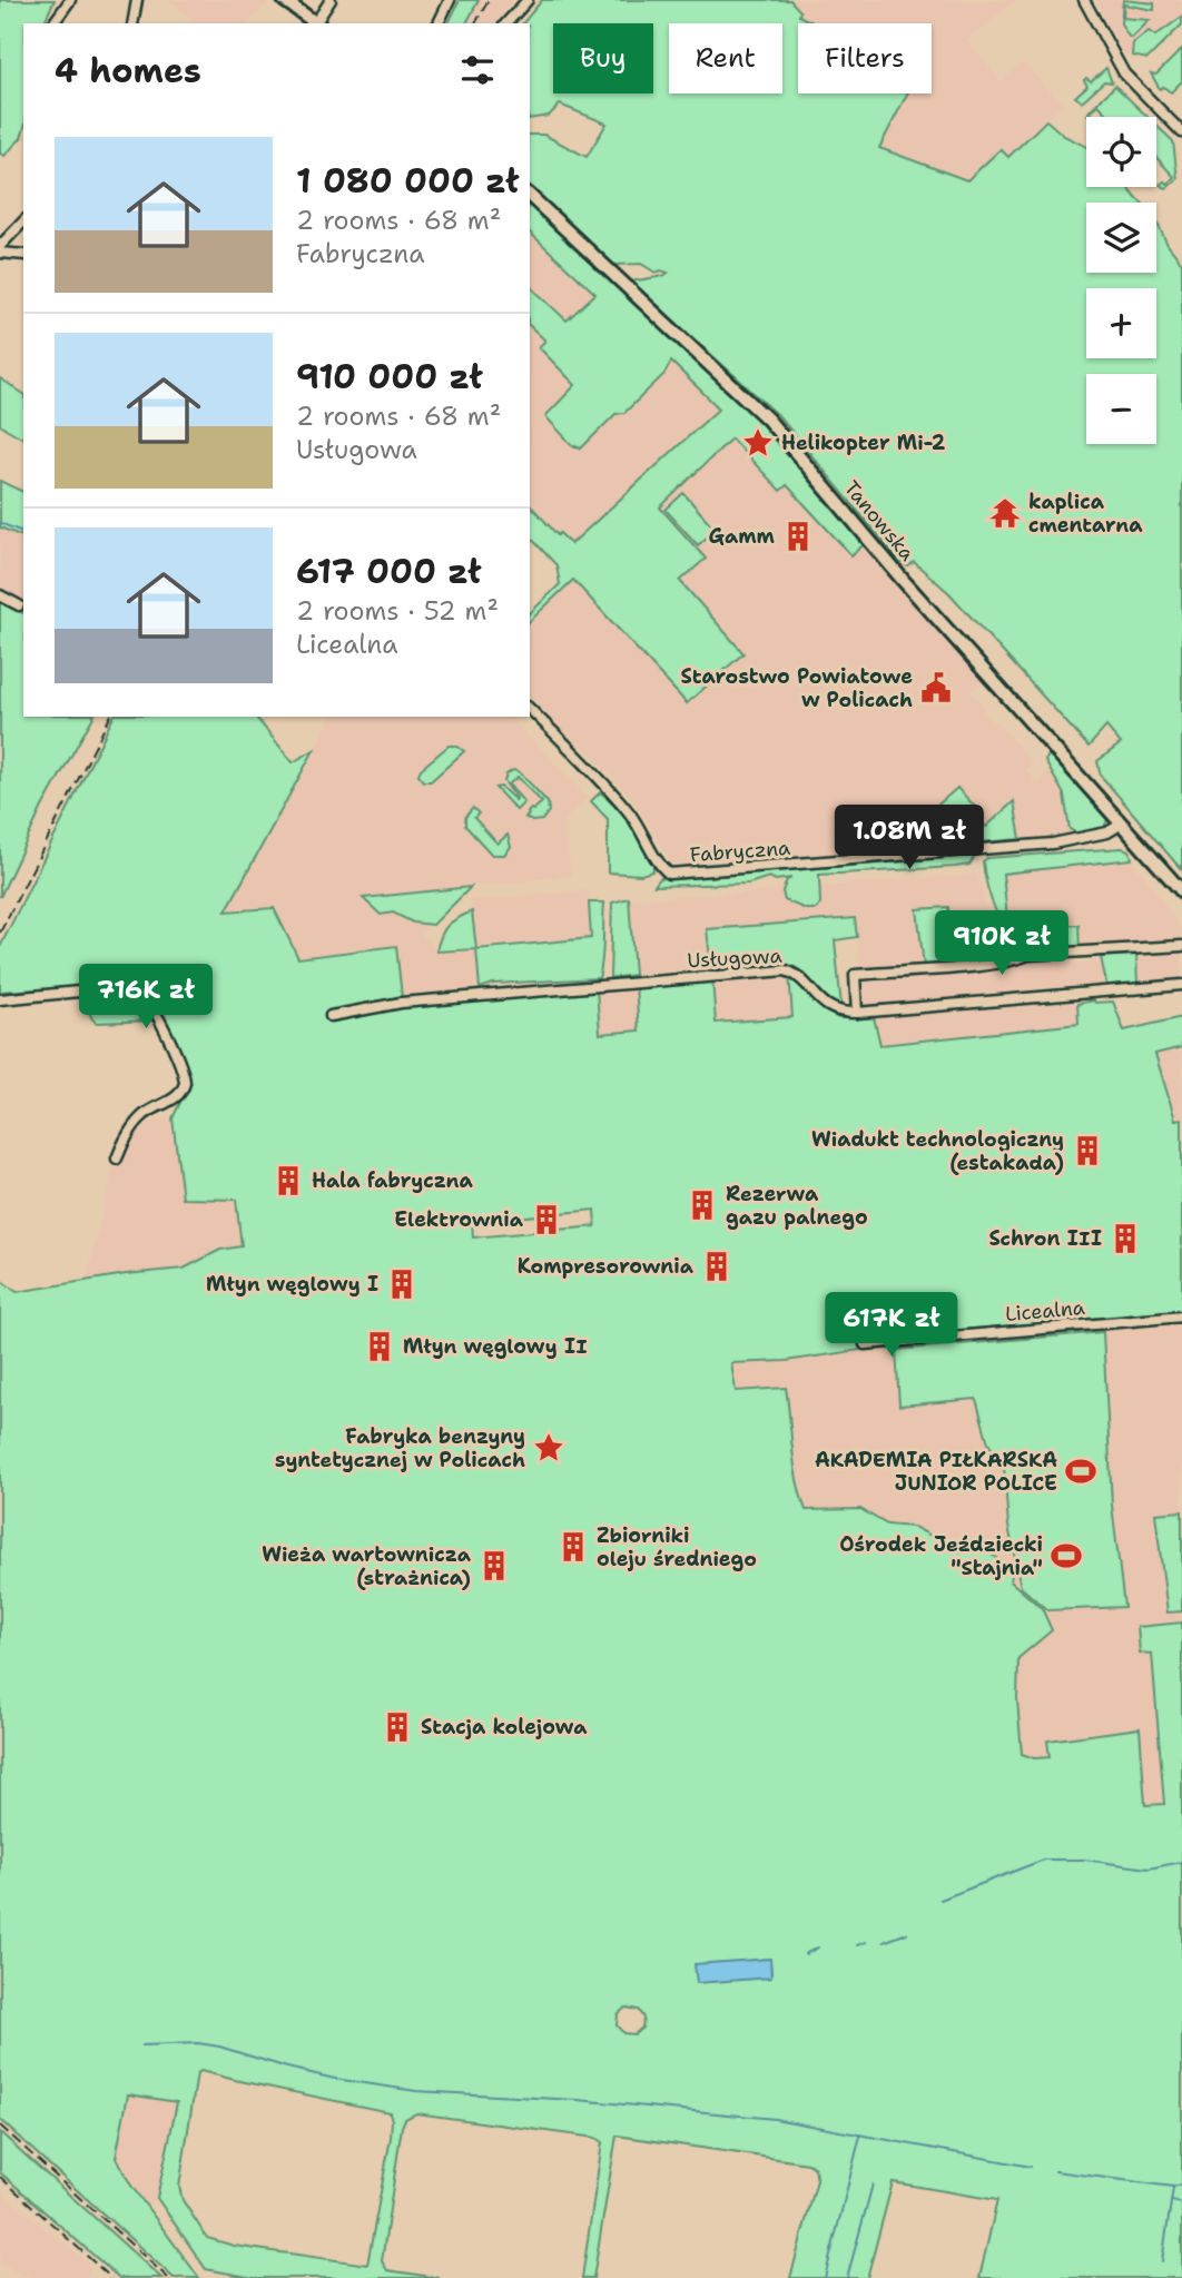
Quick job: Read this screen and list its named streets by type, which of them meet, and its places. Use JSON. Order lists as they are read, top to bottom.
{
  "streets": {
    "main road": ["Tanowska"],
    "street": ["Fabryczna", "Usługowa", "Licealna"]
  },
  "crossings": [
    ["Tanowska", "Fabryczna"]
  ],
  "places": {
    "place": ["Helikopter Mi-2", "Fabryka benzyny syntetycznej w Policach"],
    "temple": ["kaplica cmentarna"],
    "building": [
      "Gamm",
      "Wiadukt technologiczny (estakada)",
      "Hala fabryczna",
      "Rezerwa gazu palnego",
      "Elektrownia",
      "Schron III",
      "Kompresorownia",
      "Młyn węglowy I",
      "Młyn węglowy II",
      "Zbiorniki oleju średniego",
      "Wieża wartownicza (strażnica)",
      "Stacja kolejowa"
    ],
    "public building": ["Starostwo Powiatowe w Policach"],
    "sports": ["AKADEMIA PIŁKARSKA JUNIOR POLICE", "Ośrodek Jeździecki \"Stajnia\""]
  },
  "page": {
    "chip": ["Buy", "Rent", "Filters"],
    "heading": "4 homes",
    "map_buttons": ["+", "−"],
    "list": [
      {
        "name": "1 080 000 zł",
        "note": "2 rooms · 68 m² · Fabryczna"
      },
      {
        "name": "910 000 zł",
        "note": "2 rooms · 68 m² · Usługowa"
      },
      {
        "name": "617 000 zł",
        "note": "2 rooms · 52 m² · Licealna"
      }
    ],
    "price": [
      "1.08M zł",
      "910K zł",
      "716K zł",
      "617K zł"
    ]
  }
}
